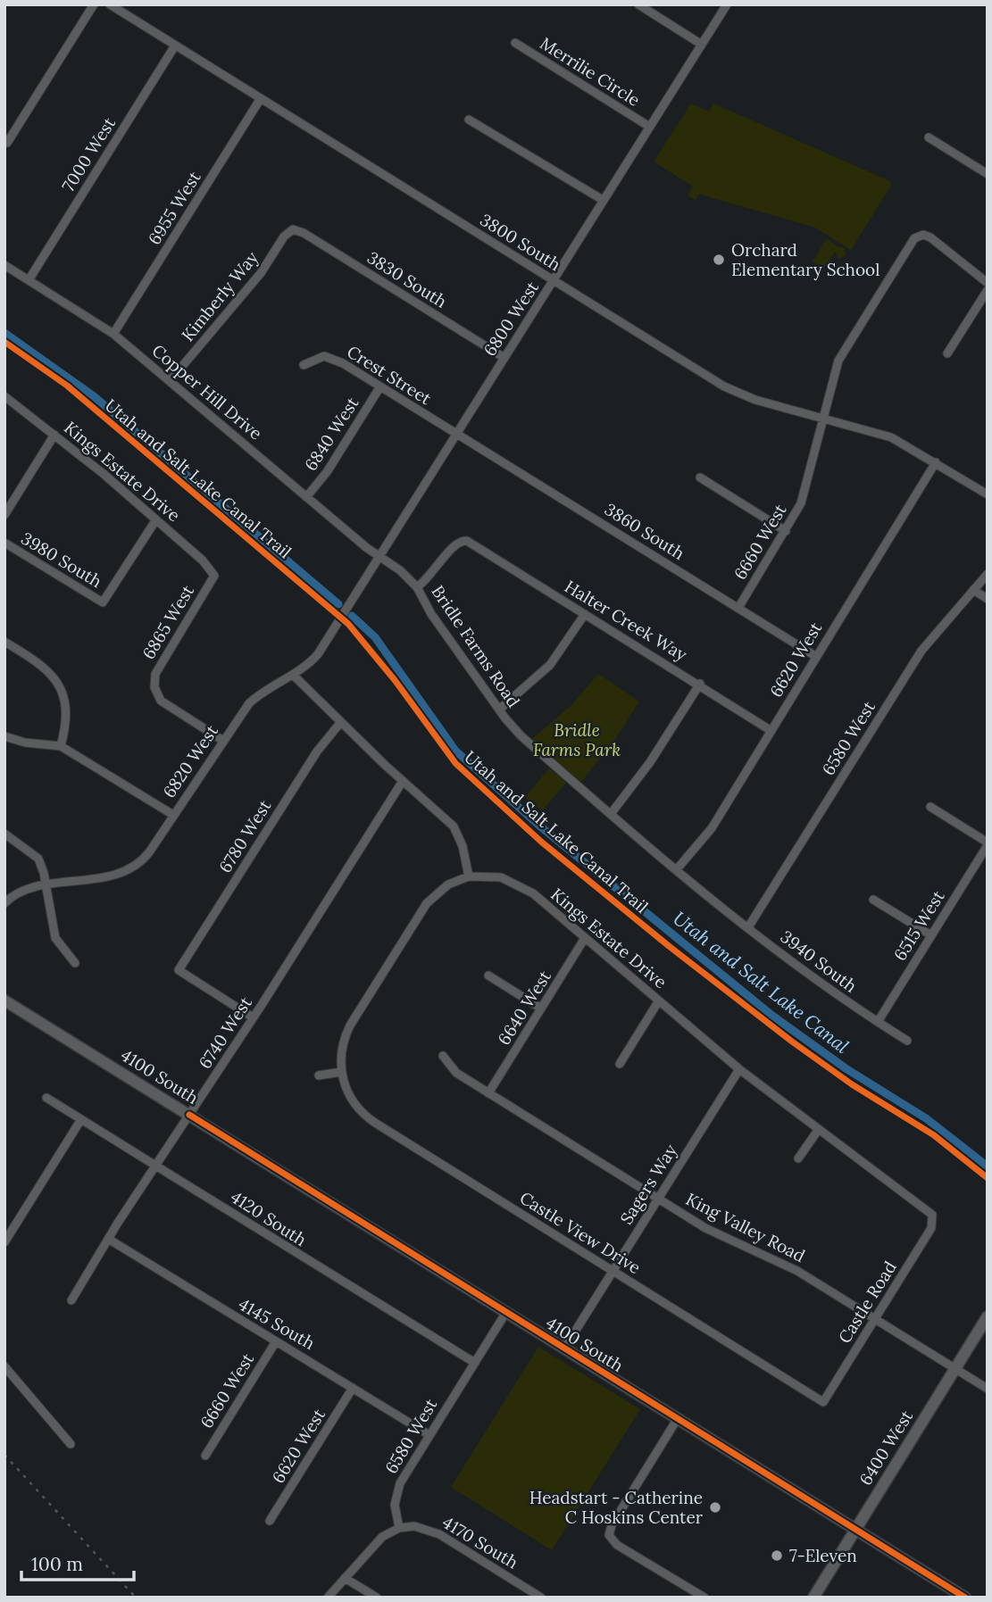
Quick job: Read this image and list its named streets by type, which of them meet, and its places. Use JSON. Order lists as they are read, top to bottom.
{
  "streets": {
    "main road": ["4100 South", "6400 West"],
    "street": [
      "Merrilie Circle",
      "7000 West",
      "6955 West",
      "3800 South",
      "3830 South",
      "Kimberly Way",
      "6800 West",
      "Crest Street",
      "Copper Hill Drive",
      "6840 West",
      "Kings Estate Drive",
      "3860 South",
      "6660 West",
      "3980 South",
      "Halter Creek Way",
      "6865 West",
      "Bridle Farms Road",
      "6620 West",
      "6580 West",
      "6820 West",
      "6780 West",
      "6515 West",
      "3940 South",
      "6640 West",
      "6740 West",
      "Sagers Way",
      "4120 South",
      "King Valley Road",
      "Castle View Drive",
      "Castle Road",
      "4145 South",
      "4170 South"
    ],
    "cycle path": ["Utah and Salt Lake Canal Trail"]
  },
  "crossings": [
    ["Merrilie Circle", "6800 West"],
    ["7000 West", "3800 South"],
    ["7000 West", "Copper Hill Drive"],
    ["6955 West", "3800 South"],
    ["6955 West", "Copper Hill Drive"],
    ["3800 South", "6800 West"],
    ["3800 South", "6660 West"],
    ["3800 South", "6620 West"],
    ["3830 South", "Kimberly Way"],
    ["3830 South", "6800 West"],
    ["Kimberly Way", "Copper Hill Drive"],
    ["6800 West", "Crest Street"],
    ["6800 West", "Copper Hill Drive"],
    ["6800 West", "3860 South"],
    ["6800 West", "Bridle Farms Road"],
    ["6800 West", "6820 West"],
    ["Crest Street", "6840 West"],
    ["Crest Street", "3860 South"],
    ["Copper Hill Drive", "6840 West"],
    ["Copper Hill Drive", "Bridle Farms Road"],
    ["Kings Estate Drive", "3980 South"],
    ["Kings Estate Drive", "6865 West"],
    ["Kings Estate Drive", "6640 West"],
    ["Kings Estate Drive", "Sagers Way"],
    ["Kings Estate Drive", "Castle View Drive"],
    ["Kings Estate Drive", "Castle Road"],
    ["3860 South", "6660 West"],
    ["3860 South", "6620 West"],
    ["6660 West", "4145 South"],
    ["Halter Creek Way", "Bridle Farms Road"],
    ["Halter Creek Way", "6620 West"],
    ["6865 West", "6820 West"],
    ["Bridle Farms Road", "6620 West"],
    ["Bridle Farms Road", "3940 South"],
    ["6620 West", "4145 South"],
    ["6580 West", "3940 South"],
    ["6580 West", "4100 South"],
    ["6580 West", "4120 South"],
    ["6580 West", "4145 South"],
    ["6580 West", "4170 South"],
    ["6780 West", "6740 West"],
    ["6515 West", "3940 South"],
    ["6640 West", "King Valley Road"],
    ["6740 West", "4100 South"],
    ["6740 West", "4120 South"],
    ["6740 West", "4145 South"],
    ["4100 South", "Sagers Way"],
    ["4100 South", "6400 West"],
    ["Sagers Way", "King Valley Road"],
    ["Sagers Way", "Castle View Drive"],
    ["King Valley Road", "Castle Road"],
    ["King Valley Road", "6400 West"],
    ["Castle View Drive", "Castle Road"]
  ],
  "water": ["Utah and Salt Lake Canal"],
  "parks": ["Bridle Farms Park"],
  "places": ["Orchard Elementary School", "Headstart - Catherine C Hoskins Center", "7-Eleven"],
  "scale_bar": "100 m"
}
